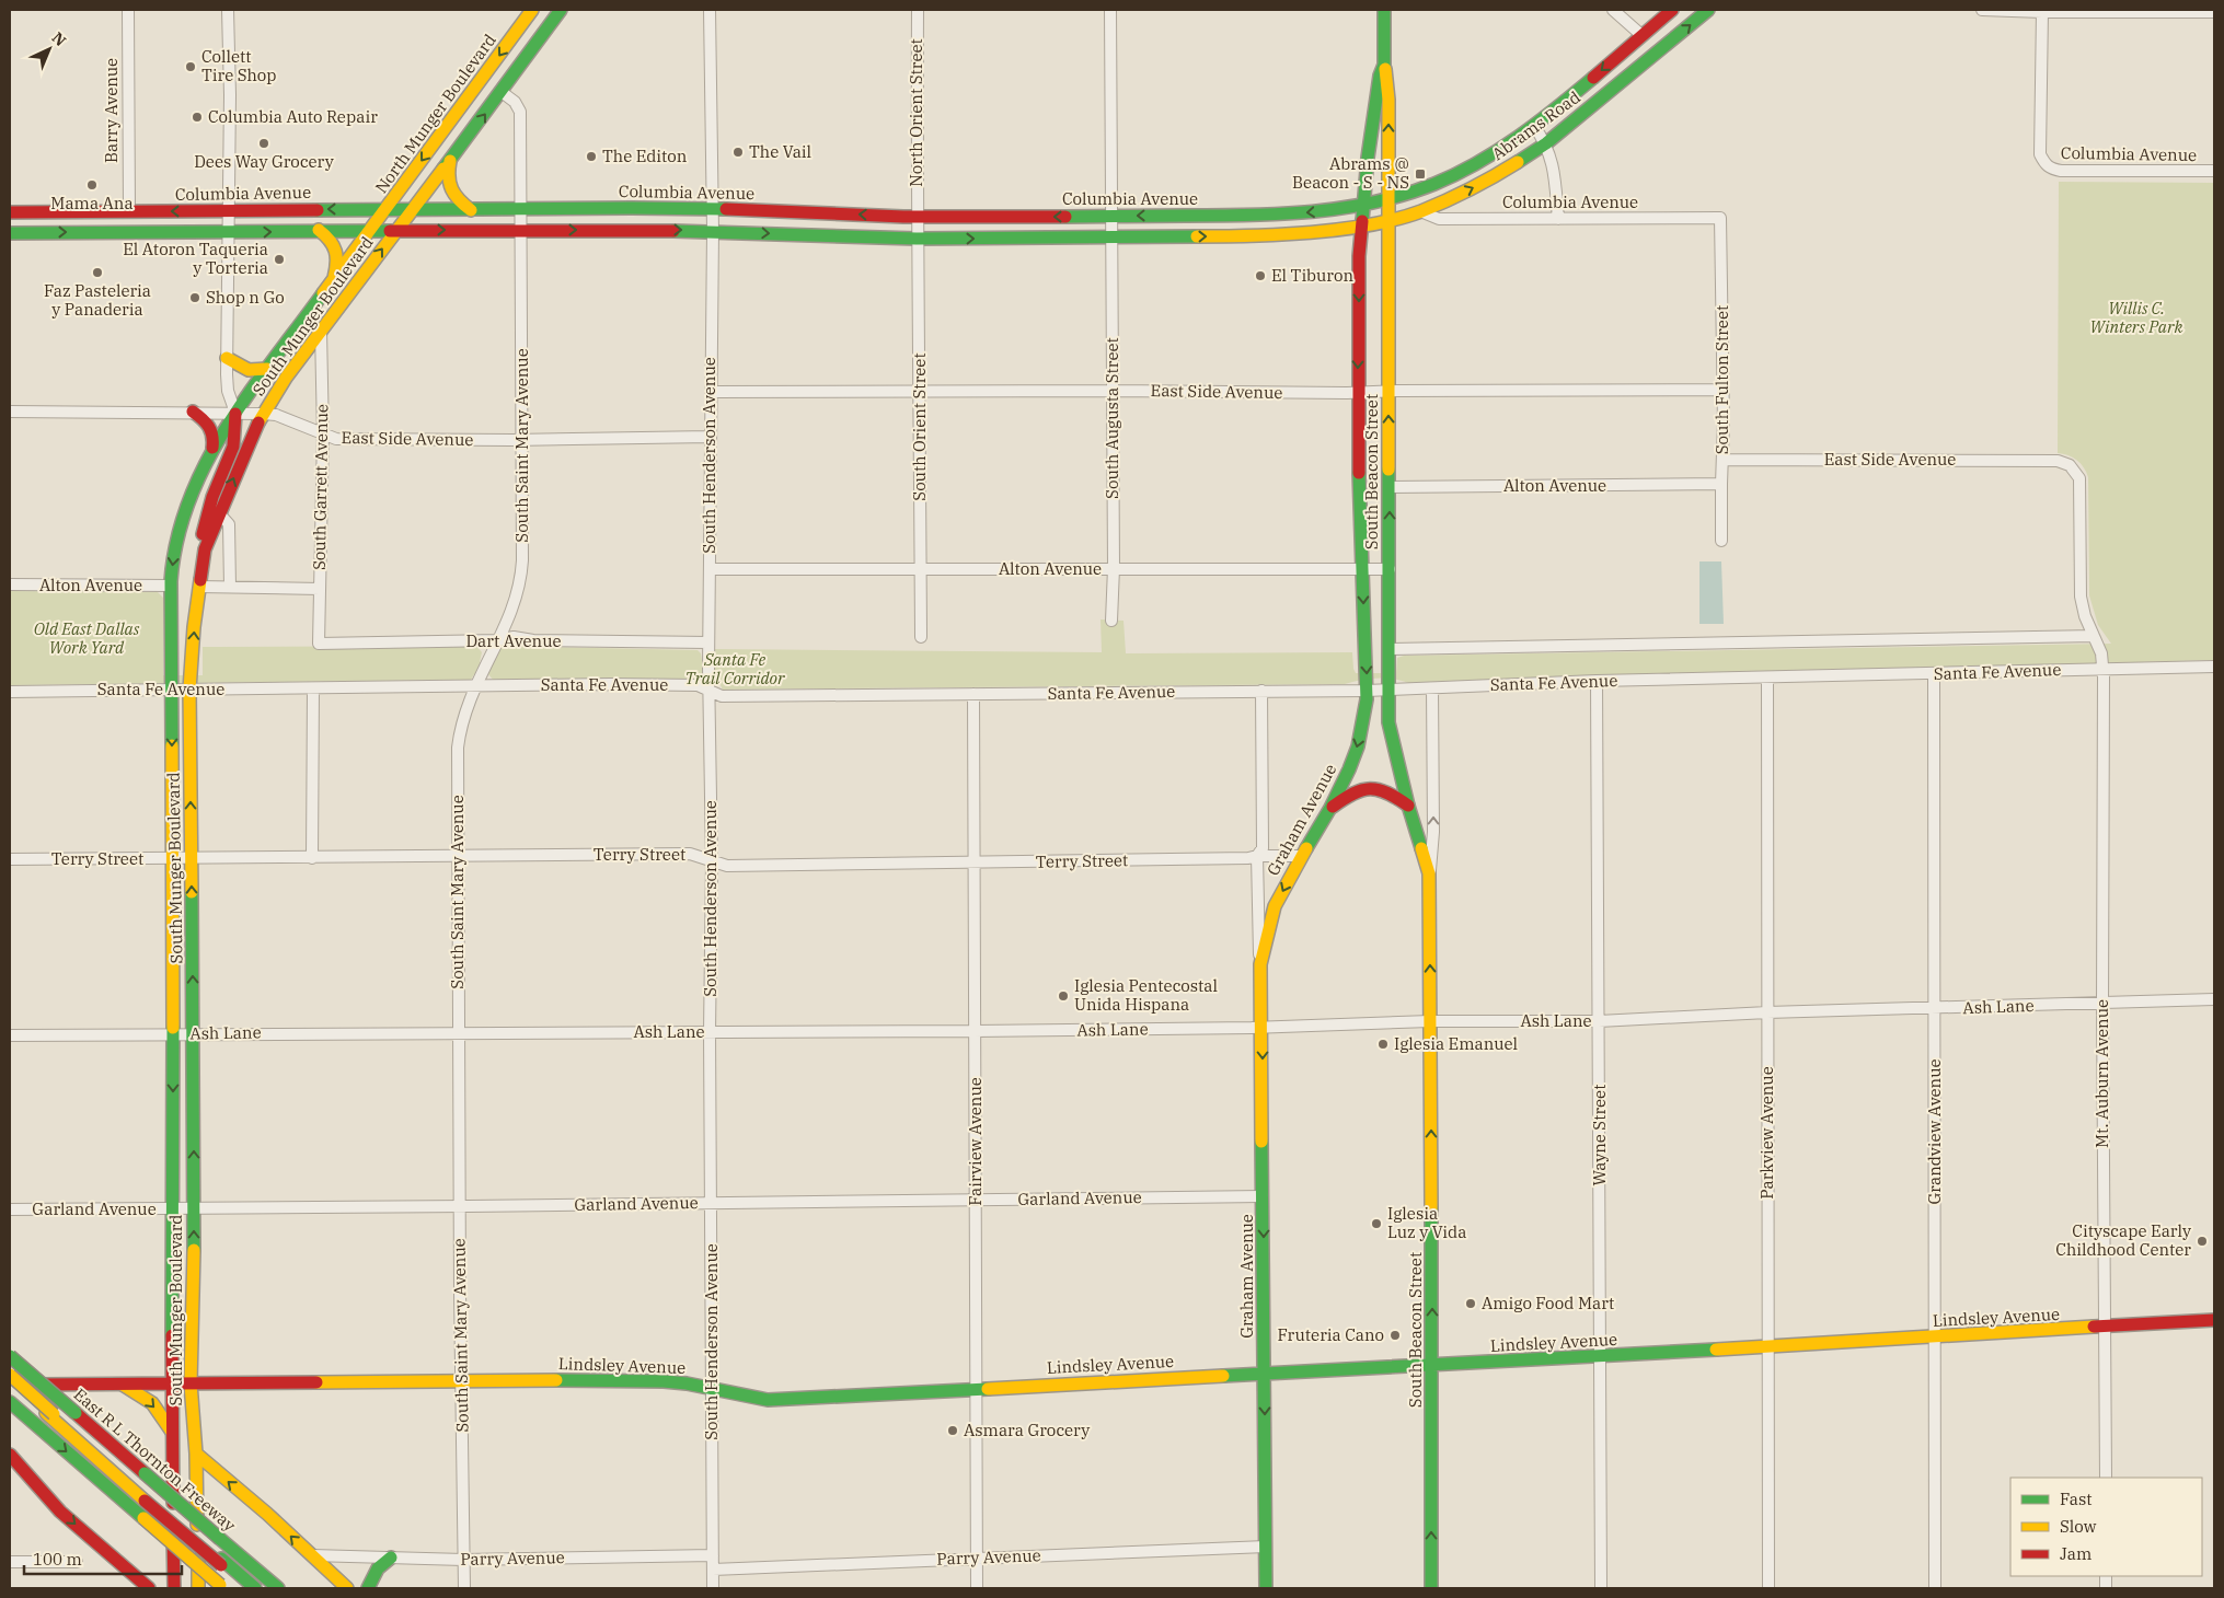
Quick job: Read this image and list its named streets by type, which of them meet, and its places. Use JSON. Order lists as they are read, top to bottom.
{
  "streets": {
    "main road": [
      "North Munger Boulevard",
      "Abrams Road",
      "Columbia Avenue",
      "South Munger Boulevard",
      "South Beacon Street",
      "Graham Avenue",
      "Lindsley Avenue",
      "East R L Thornton Freeway"
    ],
    "street": [
      "Barry Avenue",
      "North Orient Street",
      "South Fulton Street",
      "East Side Avenue",
      "South Augusta Street",
      "South Orient Street",
      "South Saint Mary Avenue",
      "South Henderson Avenue",
      "Alton Avenue",
      "South Garrett Avenue",
      "Dart Avenue",
      "Santa Fe Avenue",
      "Terry Street",
      "Ash Lane",
      "Mt. Auburn Avenue",
      "Grandview Avenue",
      "Parkview Avenue",
      "Wayne Street",
      "Fairview Avenue",
      "Garland Avenue",
      "Parry Avenue"
    ]
  },
  "crossings": [
    ["Barry Avenue", "Columbia Avenue"],
    ["North Orient Street", "Columbia Avenue"],
    ["North Orient Street", "South Orient Street"],
    ["North Munger Boulevard", "Columbia Avenue"],
    ["North Munger Boulevard", "South Munger Boulevard"],
    ["Abrams Road", "Columbia Avenue"],
    ["Abrams Road", "South Beacon Street"],
    ["Columbia Avenue", "South Munger Boulevard"],
    ["Columbia Avenue", "South Fulton Street"],
    ["Columbia Avenue", "South Augusta Street"],
    ["Columbia Avenue", "South Orient Street"],
    ["Columbia Avenue", "South Saint Mary Avenue"],
    ["Columbia Avenue", "South Henderson Avenue"],
    ["Columbia Avenue", "South Beacon Street"],
    ["South Munger Boulevard", "East Side Avenue"],
    ["South Munger Boulevard", "Alton Avenue"],
    ["South Munger Boulevard", "South Garrett Avenue"],
    ["South Munger Boulevard", "Santa Fe Avenue"],
    ["South Munger Boulevard", "Terry Street"],
    ["South Munger Boulevard", "Ash Lane"],
    ["South Munger Boulevard", "Garland Avenue"],
    ["South Munger Boulevard", "Lindsley Avenue"],
    ["South Munger Boulevard", "East R L Thornton Freeway"],
    ["South Fulton Street", "East Side Avenue"],
    ["South Fulton Street", "Alton Avenue"],
    ["East Side Avenue", "South Augusta Street"],
    ["East Side Avenue", "South Orient Street"],
    ["East Side Avenue", "South Saint Mary Avenue"],
    ["East Side Avenue", "South Henderson Avenue"],
    ["East Side Avenue", "South Beacon Street"],
    ["East Side Avenue", "South Garrett Avenue"],
    ["East Side Avenue", "Mt. Auburn Avenue"],
    ["South Augusta Street", "Alton Avenue"],
    ["South Orient Street", "Alton Avenue"],
    ["South Saint Mary Avenue", "Dart Avenue"],
    ["South Saint Mary Avenue", "Santa Fe Avenue"],
    ["South Saint Mary Avenue", "Terry Street"],
    ["South Saint Mary Avenue", "Ash Lane"],
    ["South Saint Mary Avenue", "Garland Avenue"],
    ["South Saint Mary Avenue", "Lindsley Avenue"],
    ["South Saint Mary Avenue", "Parry Avenue"],
    ["South Henderson Avenue", "Alton Avenue"],
    ["South Henderson Avenue", "Dart Avenue"],
    ["South Henderson Avenue", "Santa Fe Avenue"],
    ["South Henderson Avenue", "Terry Street"],
    ["South Henderson Avenue", "Ash Lane"],
    ["South Henderson Avenue", "Garland Avenue"],
    ["South Henderson Avenue", "Lindsley Avenue"],
    ["South Henderson Avenue", "Parry Avenue"],
    ["South Beacon Street", "Alton Avenue"],
    ["South Beacon Street", "Santa Fe Avenue"],
    ["South Beacon Street", "Graham Avenue"],
    ["South Beacon Street", "Ash Lane"],
    ["South Beacon Street", "Lindsley Avenue"],
    ["South Garrett Avenue", "Dart Avenue"],
    ["Santa Fe Avenue", "Graham Avenue"],
    ["Santa Fe Avenue", "Mt. Auburn Avenue"],
    ["Santa Fe Avenue", "Grandview Avenue"],
    ["Santa Fe Avenue", "Parkview Avenue"],
    ["Santa Fe Avenue", "Wayne Street"],
    ["Santa Fe Avenue", "Fairview Avenue"],
    ["Graham Avenue", "Terry Street"],
    ["Graham Avenue", "Ash Lane"],
    ["Graham Avenue", "Garland Avenue"],
    ["Graham Avenue", "Lindsley Avenue"],
    ["Graham Avenue", "Parry Avenue"],
    ["Terry Street", "Fairview Avenue"],
    ["Ash Lane", "Mt. Auburn Avenue"],
    ["Ash Lane", "Grandview Avenue"],
    ["Ash Lane", "Parkview Avenue"],
    ["Ash Lane", "Wayne Street"],
    ["Ash Lane", "Fairview Avenue"],
    ["Mt. Auburn Avenue", "Lindsley Avenue"],
    ["Grandview Avenue", "Lindsley Avenue"],
    ["Parkview Avenue", "Lindsley Avenue"],
    ["Wayne Street", "Lindsley Avenue"],
    ["Fairview Avenue", "Garland Avenue"],
    ["Fairview Avenue", "Lindsley Avenue"],
    ["Fairview Avenue", "Parry Avenue"],
    ["East R L Thornton Freeway", "Parry Avenue"]
  ],
  "one_way": ["Graham Avenue"],
  "parks": ["Willis C. Winters Park", "Old East Dallas Work Yard", "Santa Fe Trail Corridor"],
  "places": {
    "other": [
      "Collett Tire Shop",
      "Columbia Auto Repair",
      "Dees Way Grocery",
      "The Vail",
      "The Editon",
      "Mama Ana",
      "El Atoron Taqueria y Torteria",
      "Faz Pasteleria y Panaderia",
      "El Tiburon",
      "Shop n Go",
      "Iglesia Pentecostal Unida Hispana",
      "Iglesia Emanuel",
      "Iglesia Luz y Vida",
      "Cityscape Early Childhood Center",
      "Amigo Food Mart",
      "Fruteria Cano",
      "Asmara Grocery"
    ],
    "transit": ["Abrams @ Beacon - S - NS"]
  },
  "legend": ["Fast", "Slow", "Jam"],
  "scale_bar": "100 m",
  "north": "top right"
}
